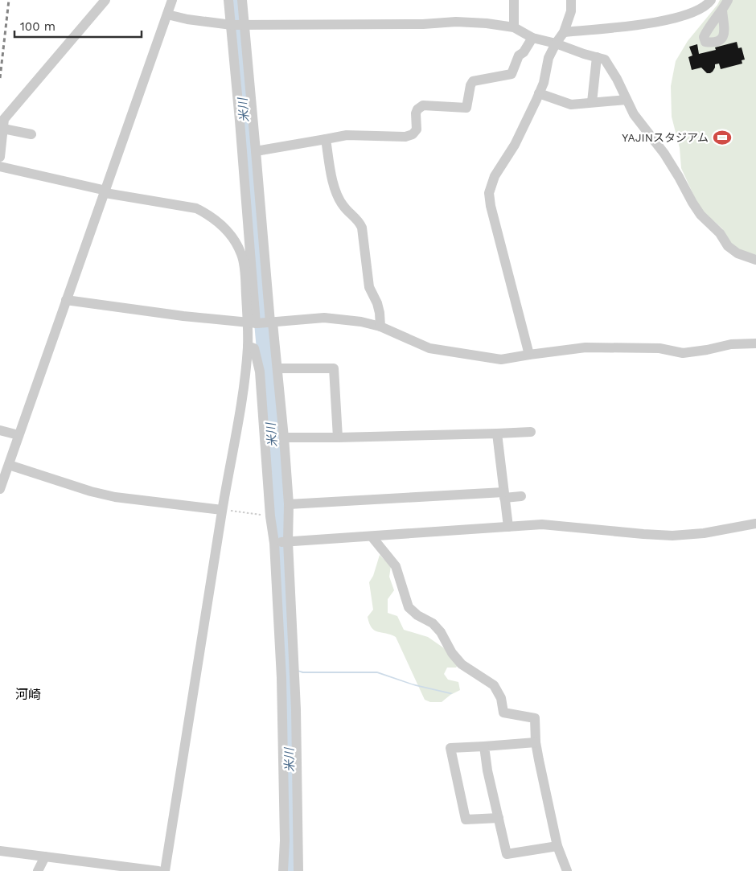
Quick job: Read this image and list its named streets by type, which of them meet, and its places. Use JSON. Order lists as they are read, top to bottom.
{
  "districts": ["河崎"],
  "water": ["米川"],
  "places": {
    "sports": ["YAJINスタジアム"]
  },
  "scale_bar": "100 m"
}
